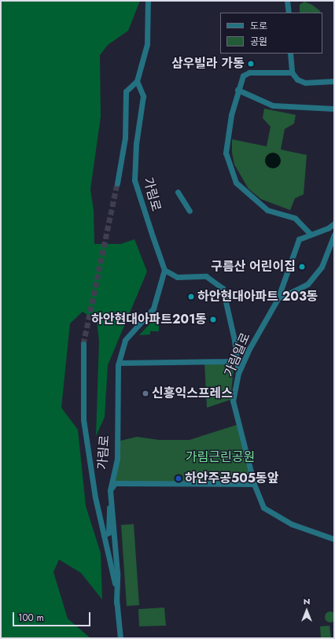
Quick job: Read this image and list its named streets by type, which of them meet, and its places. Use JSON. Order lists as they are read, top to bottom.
{
  "streets": {
    "street": ["가림로", "가림일로"]
  },
  "parks": ["가림근린공원"],
  "places": [
    "삼우빌라 가동",
    "구름산 어린이집",
    "하안현대아파트 203동",
    "하안현대아파트201동",
    "신흥익스프레스",
    "하안주공505동앞"
  ],
  "legend": ["도로", "공원"],
  "scale_bar": "100 m",
  "north": "top"
}
